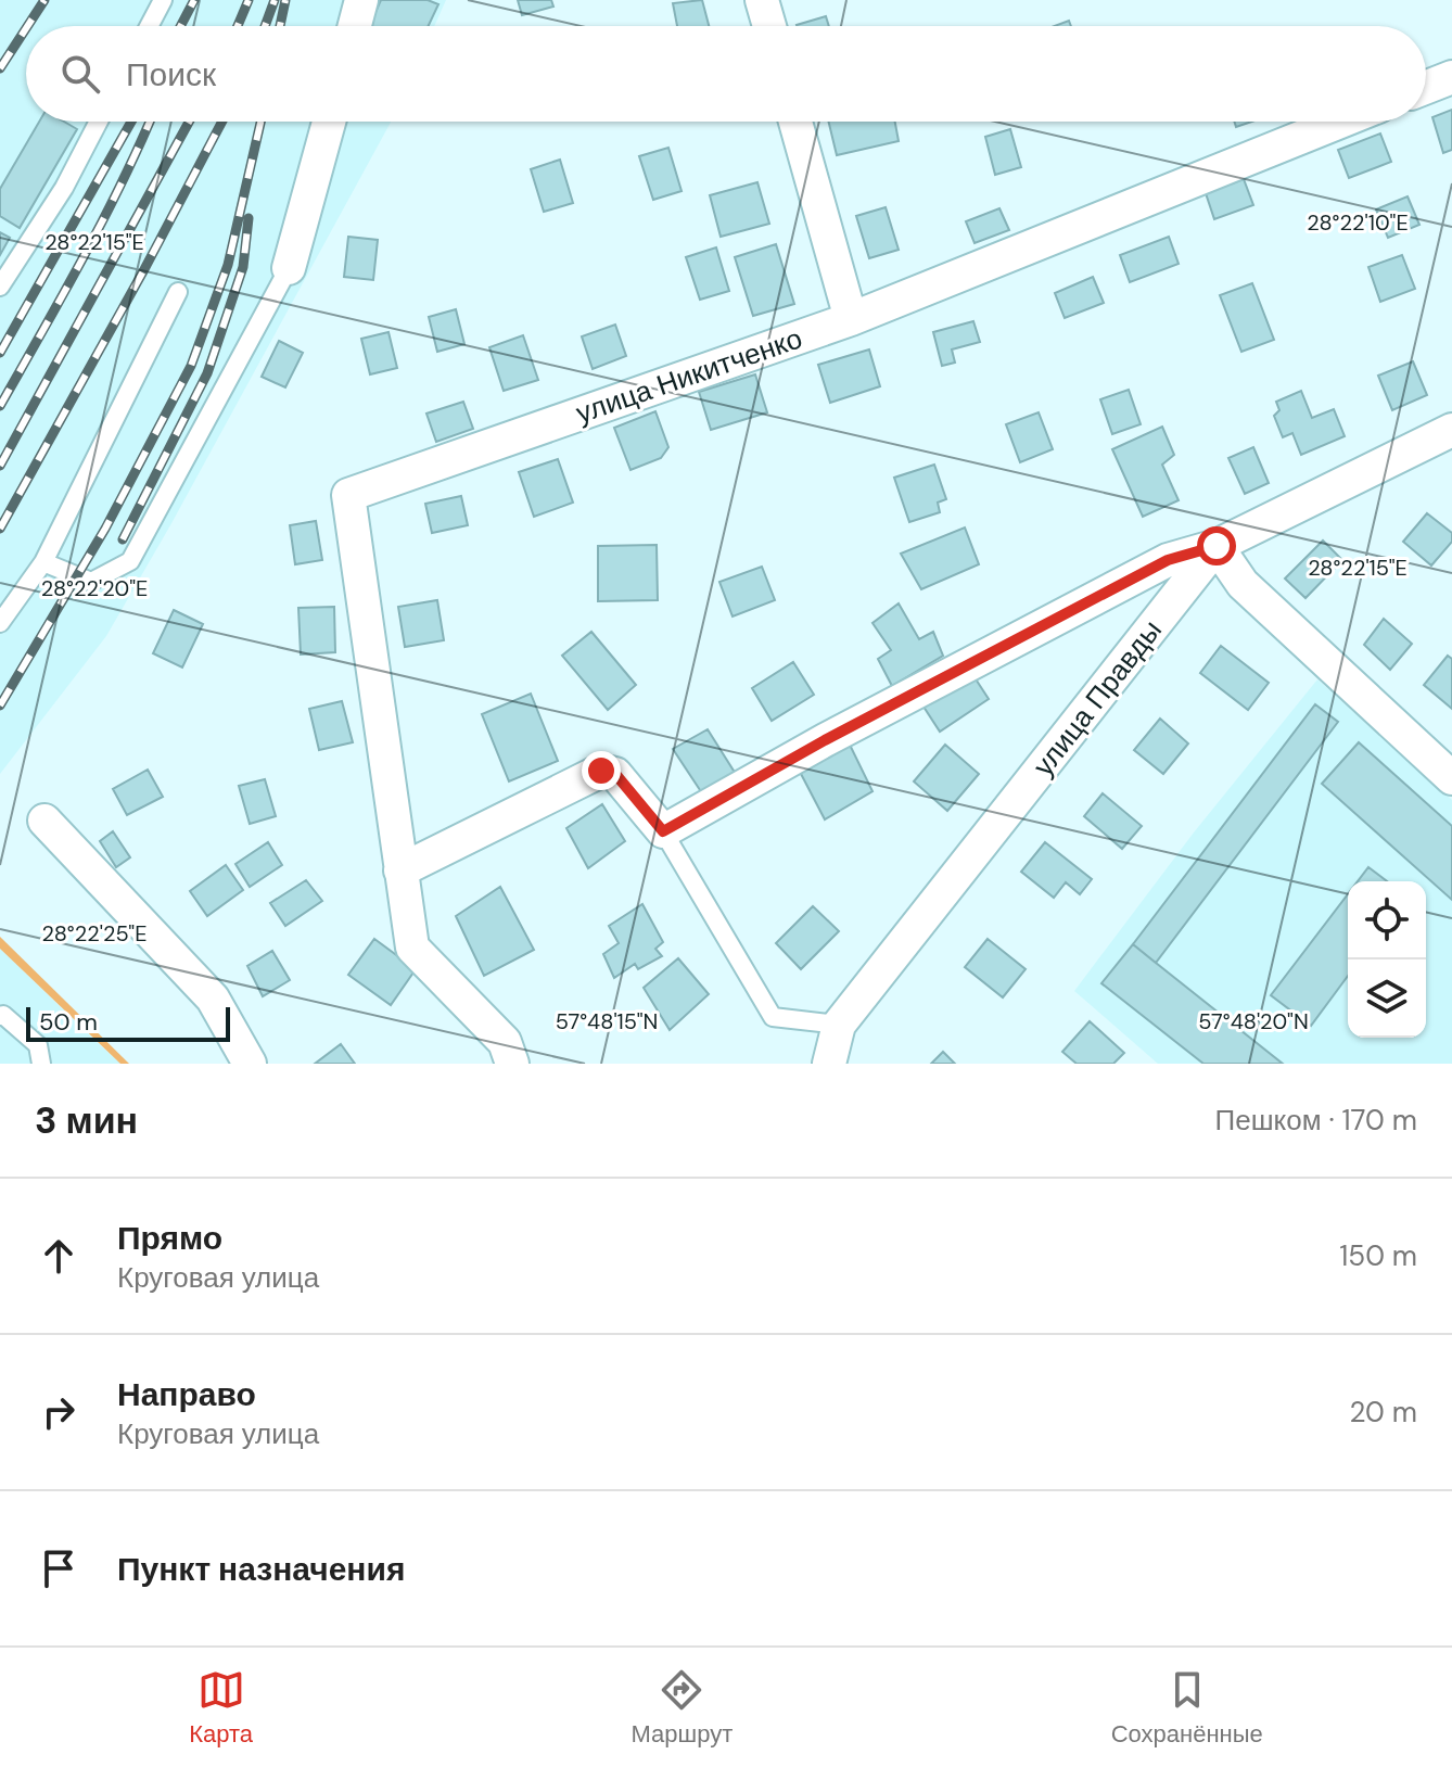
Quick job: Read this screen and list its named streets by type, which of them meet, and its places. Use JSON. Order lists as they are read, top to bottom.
{
  "streets": {
    "street": ["улица Никитченко", "улица Правды"]
  },
  "scale_bar": "50 m",
  "page": {
    "search": "Поиск",
    "scale": "50 m",
    "heading": ["3 мин", "Пешком · 170 m"],
    "list": [
      ["Прямо", "Круговая улица", "150 m"],
      ["Направо", "Круговая улица", "20 m"],
      "Пункт назначения"
    ],
    "nav": ["Карта", "Маршрут", "Сохранённые"]
  },
  "coordinates": [
    "28°22'10\"E",
    "28°22'15\"E",
    "28°22'20\"E",
    "28°22'25\"E",
    "57°48'15\"N",
    "57°48'20\"N"
  ]
}
